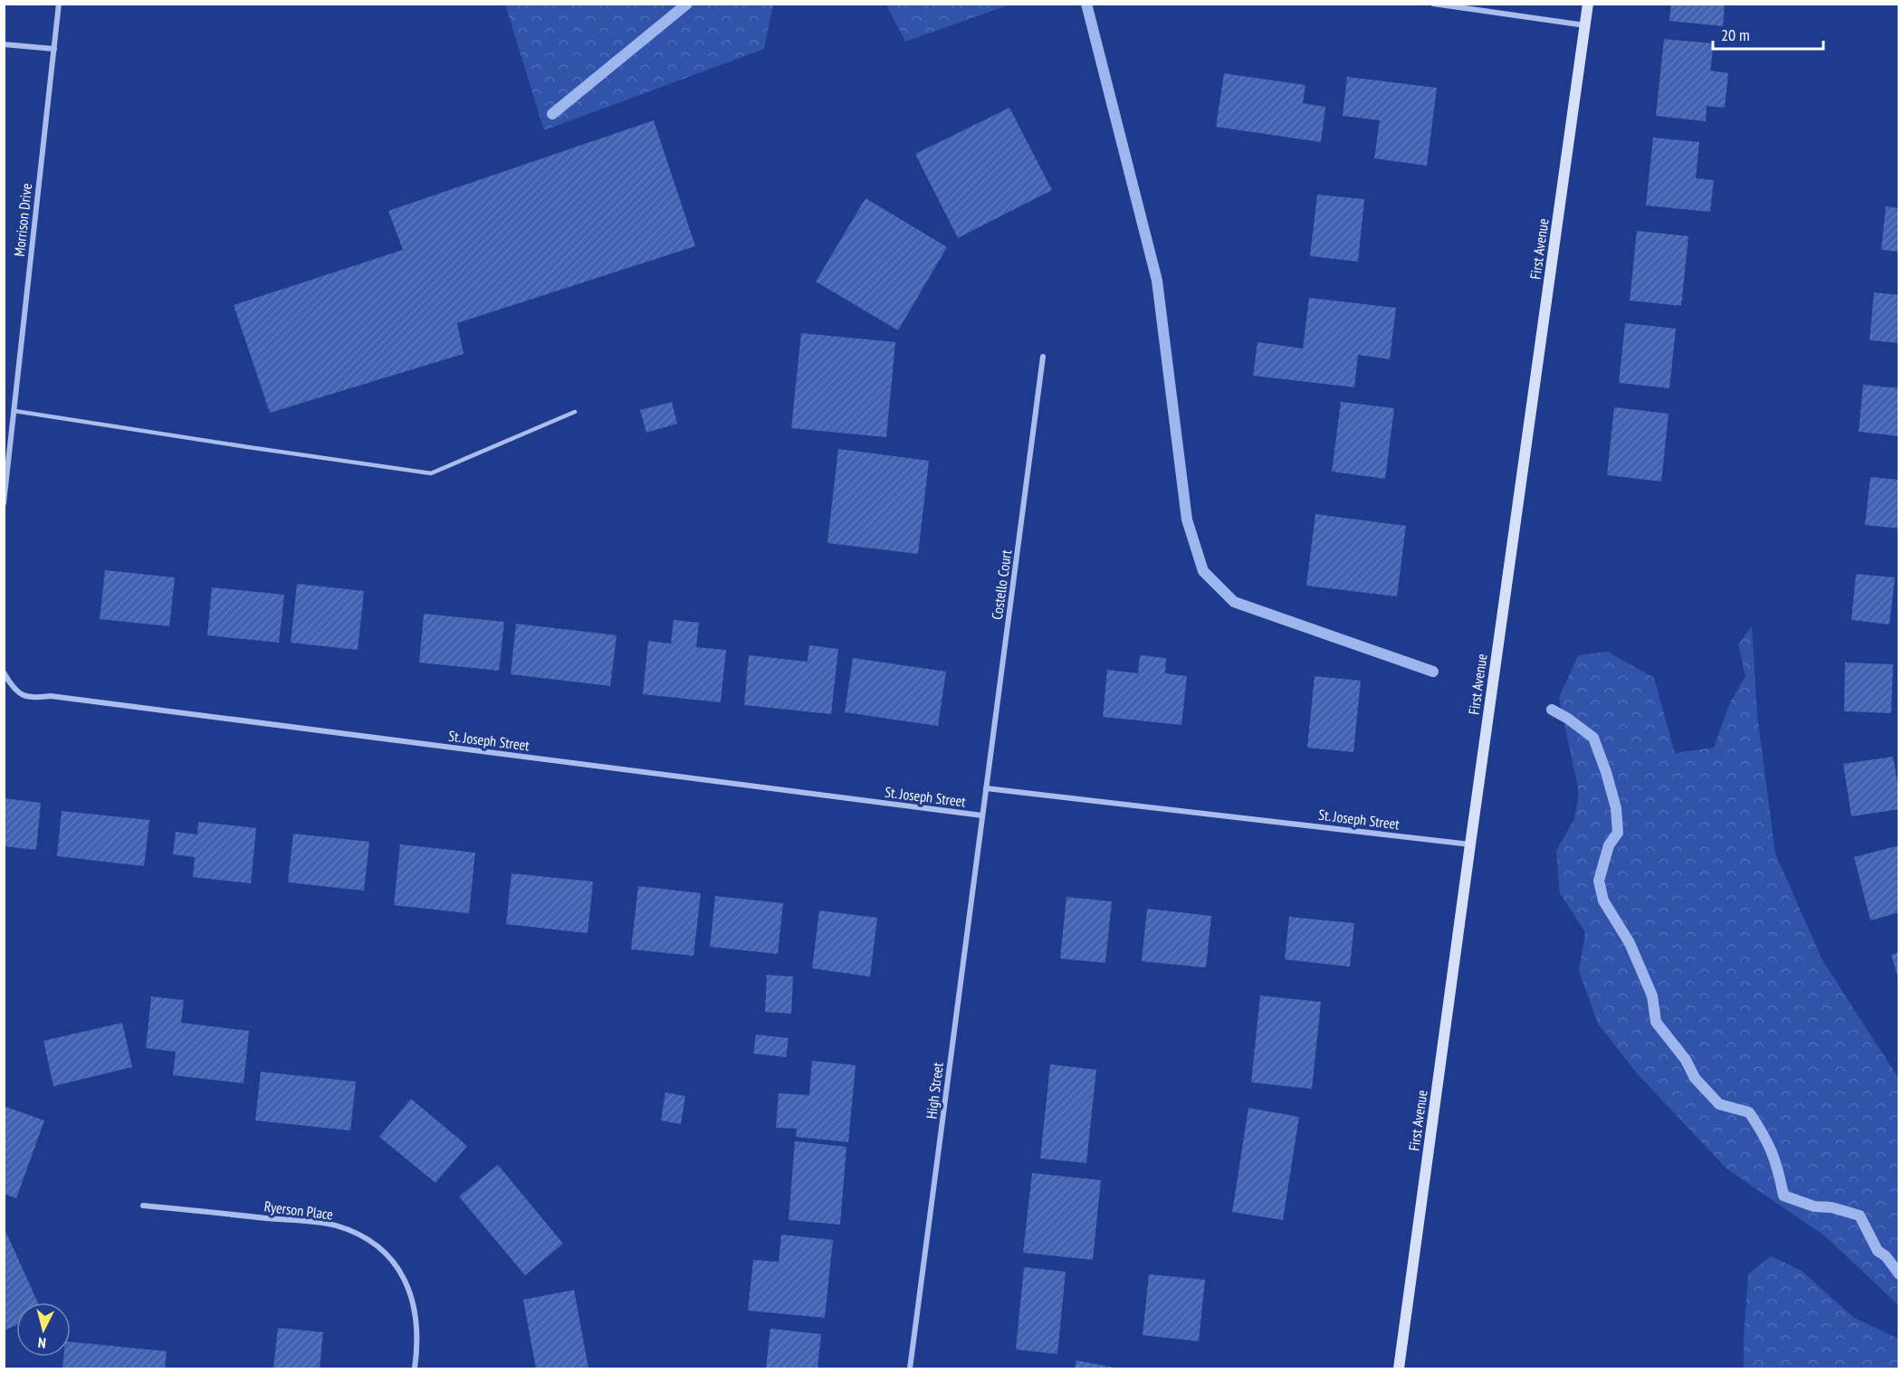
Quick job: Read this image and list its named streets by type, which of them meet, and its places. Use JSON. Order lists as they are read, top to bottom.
{
  "streets": {
    "main road": ["First Avenue"],
    "street": [
      "Morrison Drive",
      "Costello Court",
      "St. Joseph Street",
      "High Street",
      "Ryerson Place"
    ]
  },
  "crossings": [
    ["First Avenue", "St. Joseph Street"],
    ["Costello Court", "St. Joseph Street"],
    ["Costello Court", "High Street"],
    ["St. Joseph Street", "High Street"]
  ],
  "scale_bar": "20 m",
  "north": "bottom"
}
